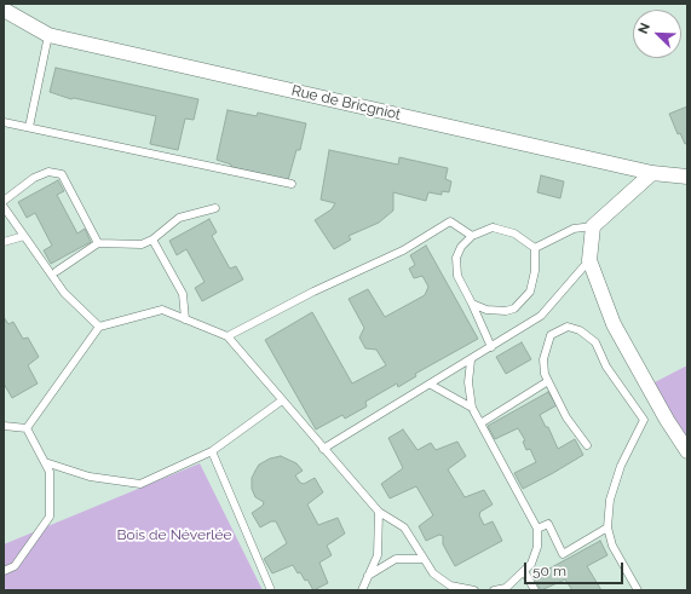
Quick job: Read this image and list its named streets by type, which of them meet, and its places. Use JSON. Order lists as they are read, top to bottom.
{
  "streets": {
    "street": ["Rue de Bricgniot"]
  },
  "parks": ["Bois de Néverlée"],
  "scale_bar": "50 m",
  "north": "top left"
}
